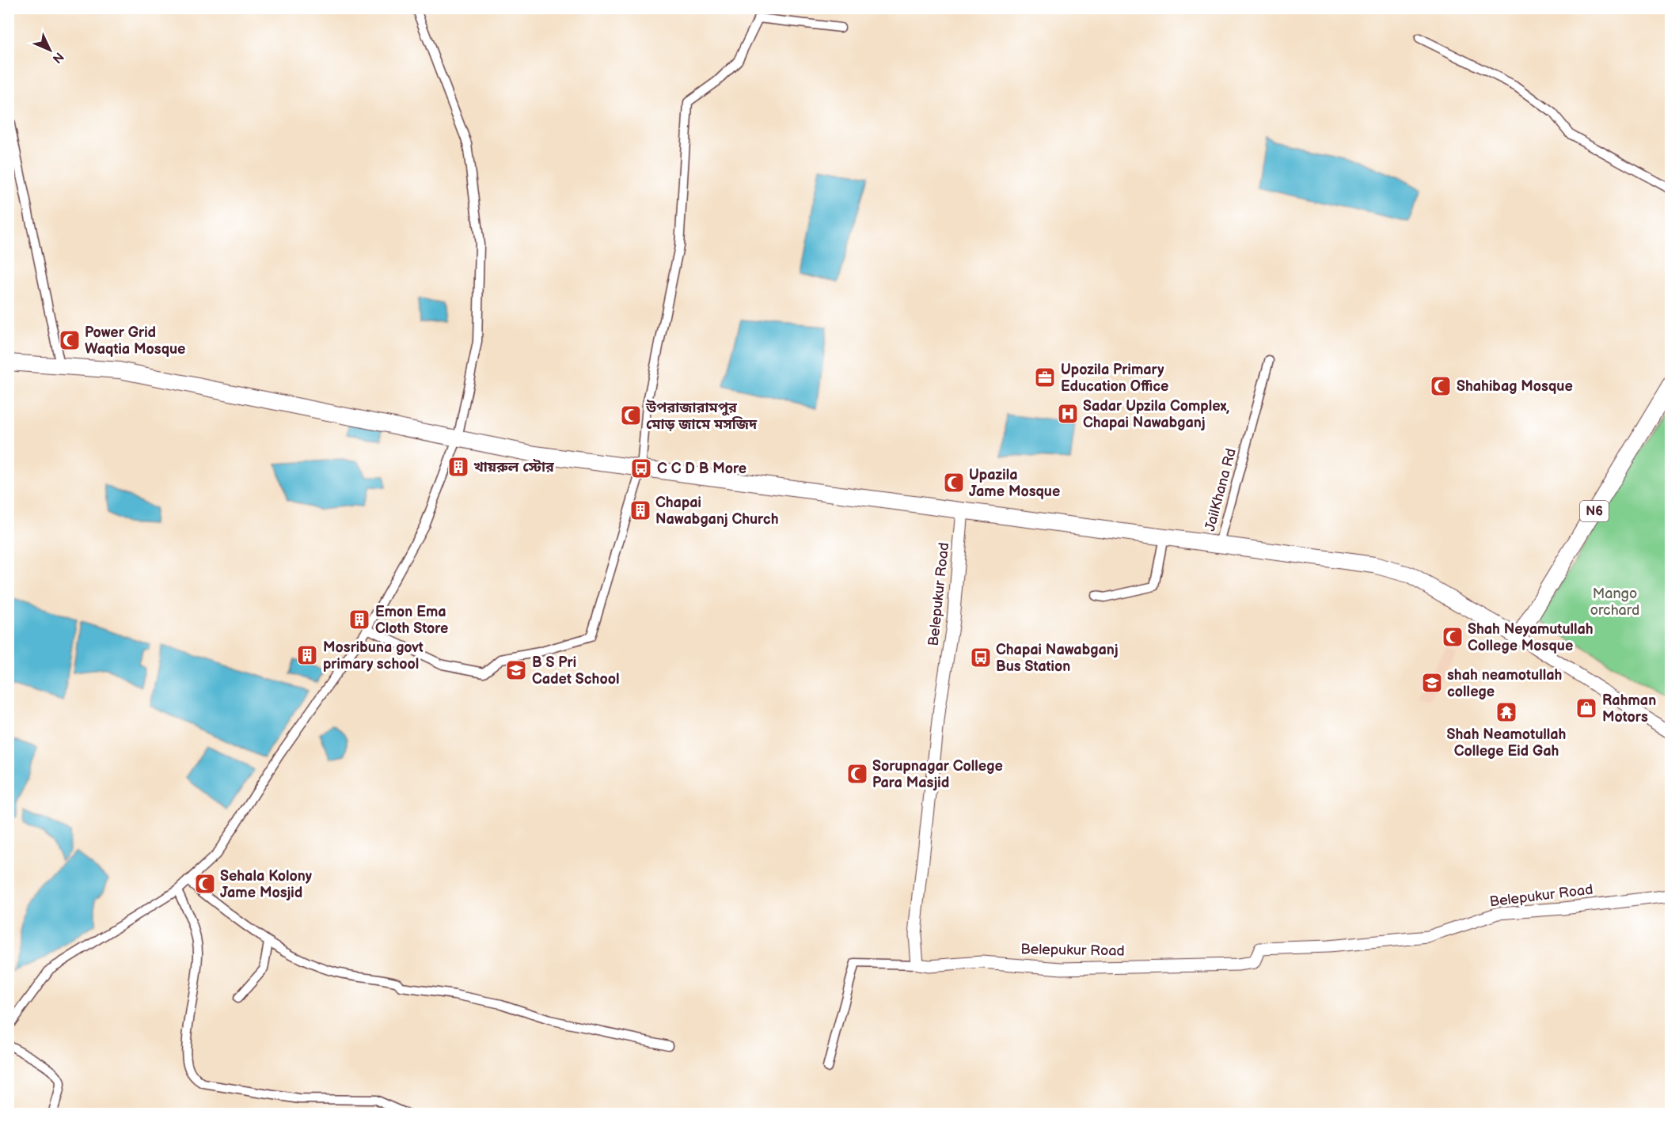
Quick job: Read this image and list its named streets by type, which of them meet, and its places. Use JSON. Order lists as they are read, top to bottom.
{
  "streets": {
    "highway": ["N6"],
    "street": ["JailKhana Rd", "Belepukur Road"]
  },
  "parks": ["Mango orchard"],
  "places": {
    "mosque": [
      "Power Grid Waqtia Mosque",
      "Shahibag Mosque",
      "উপরাজারামপুর মোড় জামে মসজিদ",
      "Upazila Jame Mosque",
      "Shah Neyamutullah College Mosque",
      "Sorupnagar College Para Masjid",
      "Sehala Kolony Jame Mosjid"
    ],
    "office": ["Upozila Primary Education Office"],
    "hospital": ["Sadar Upzila Complex, Chapai Nawabganj"],
    "building": [
      "খায়রুল স্টোর",
      "Chapai Nawabganj Church",
      "Emon Ema Cloth Store",
      "Mosribuna govt primary school"
    ],
    "bus stop": ["C C D B More", "Chapai Nawabganj Bus Station"],
    "school or university": ["B S Pri Cadet School", "shah neamotullah college"],
    "shop": ["Rahman Motors"],
    "temple": ["Shah Neamotullah College Eid Gah"]
  },
  "north": "bottom right"
}
